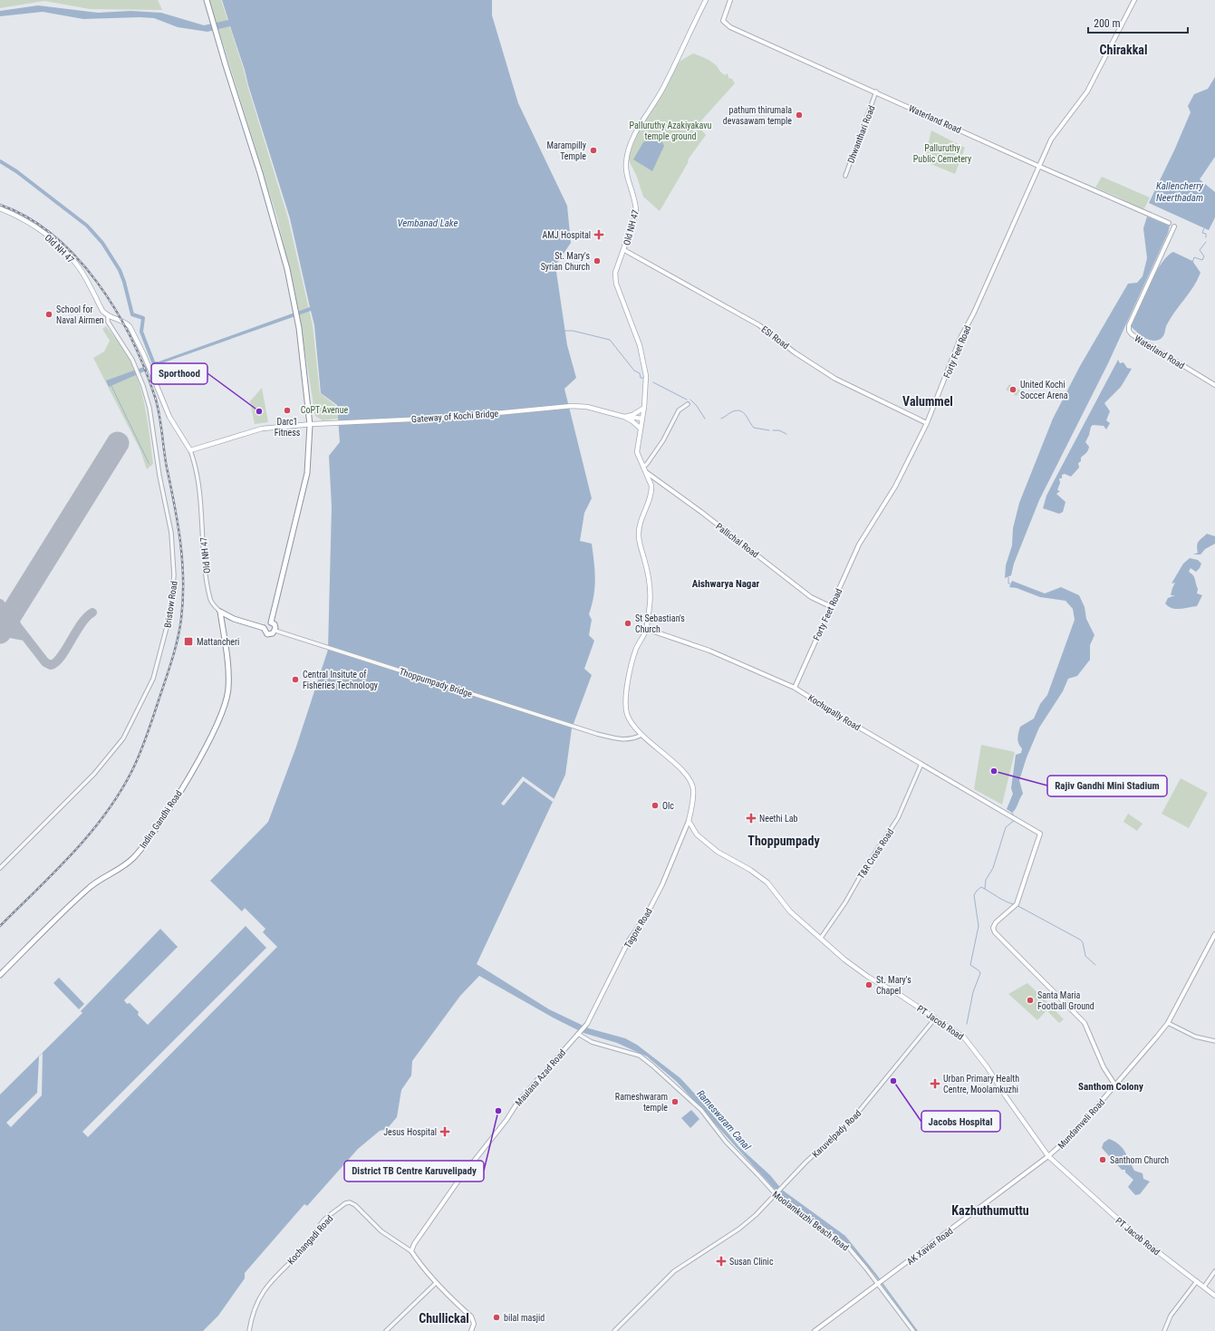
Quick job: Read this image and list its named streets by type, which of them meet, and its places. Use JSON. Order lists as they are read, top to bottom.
{
  "streets": {
    "highway": ["Indira Gandhi Road"],
    "main road": [
      "Waterland Road",
      "Old NH 47",
      "ESI Road",
      "Forty Feet Road",
      "Gateway of Kochi Bridge",
      "Pallichal Road",
      "Kochupally Road",
      "Tagore Road",
      "PT Jacob Road",
      "Maulana Azad Road",
      "Mundamveli Road",
      "AK Xavier Road"
    ],
    "street": [
      "Dhwanthari Road",
      "Bristow Road",
      "Thoppumpady Bridge",
      "T&R Cross Road",
      "Karuvelpady Road",
      "Moolamkuzhi Beach Road",
      "Kochangadi Road"
    ]
  },
  "crossings": [
    ["Waterland Road", "Dhwanthari Road"],
    ["Waterland Road", "Forty Feet Road"],
    ["Old NH 47", "ESI Road"],
    ["Old NH 47", "Pallichal Road"],
    ["Old NH 47", "Bristow Road"],
    ["Old NH 47", "Thoppumpady Bridge"],
    ["Old NH 47", "Kochupally Road"],
    ["Old NH 47", "Indira Gandhi Road"],
    ["Old NH 47", "Tagore Road"],
    ["Old NH 47", "PT Jacob Road"],
    ["ESI Road", "Forty Feet Road"],
    ["Forty Feet Road", "Pallichal Road"],
    ["Forty Feet Road", "Kochupally Road"],
    ["Kochupally Road", "T&R Cross Road"],
    ["Kochupally Road", "Mundamveli Road"],
    ["T&R Cross Road", "PT Jacob Road"],
    ["Tagore Road", "PT Jacob Road"],
    ["Tagore Road", "Maulana Azad Road"],
    ["Tagore Road", "Moolamkuzhi Beach Road"],
    ["PT Jacob Road", "Mundamveli Road"],
    ["PT Jacob Road", "Karuvelpady Road"],
    ["PT Jacob Road", "AK Xavier Road"],
    ["Maulana Azad Road", "Moolamkuzhi Beach Road"],
    ["Maulana Azad Road", "Kochangadi Road"],
    ["Mundamveli Road", "AK Xavier Road"],
    ["Karuvelpady Road", "Moolamkuzhi Beach Road"],
    ["Moolamkuzhi Beach Road", "AK Xavier Road"]
  ],
  "districts": [
    "Chirakkal",
    "Valummel",
    "Aishwarya Nagar",
    "Thoppumpady",
    "Santhom Colony",
    "Kazhuthumuttu",
    "Chullickal"
  ],
  "water": ["Kallencherry Neerthadam", "Vembanad Lake", "Rameswaram Canal"],
  "parks": ["Palluruthy Azakiyakavu temple ground", "Palluruthy Public Cemetery", "CoPT Avenue"],
  "places": {
    "other": [
      "pathum thirumala devasawam temple",
      "Marampilly Temple",
      "St. Mary's Syrian Church",
      "School for Naval Airmen",
      "United Kochi Soccer Arena",
      "Darc1 Fitness",
      "Sporthood",
      "St Sebastian's Church",
      "Central Insitute of Fisheries Technology",
      "Rajiv Gandhi Mini Stadium",
      "Olc",
      "St. Mary's Chapel",
      "Santa Maria Football Ground",
      "Jacobs Hospital",
      "Rameshwaram temple",
      "District TB Centre Karuvelipady",
      "Santhom Church",
      "bilal masjid"
    ],
    "health": [
      "AMJ Hospital",
      "Neethi Lab",
      "Urban Primary Health Centre, Moolamkuzhi",
      "Jesus Hospital",
      "Susan Clinic"
    ],
    "transit": ["Mattancheri"]
  },
  "scale_bar": "200 m"
}
